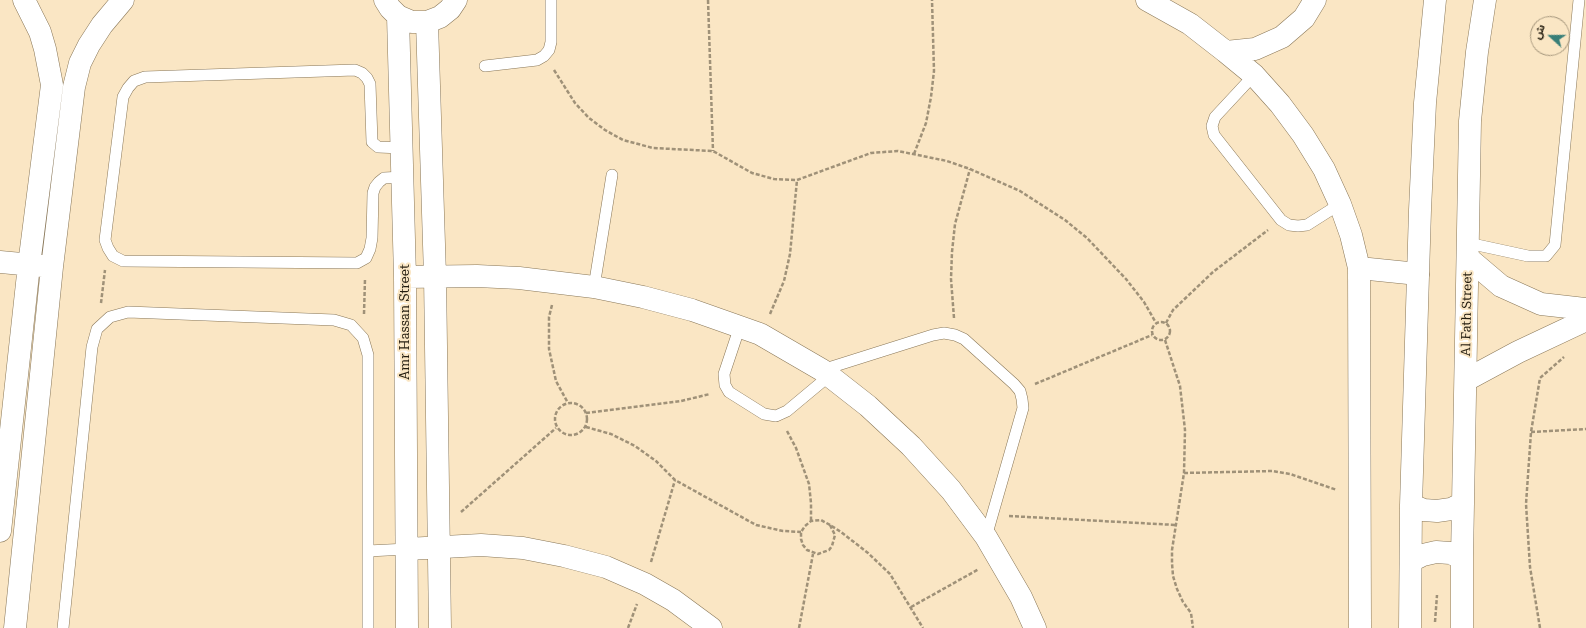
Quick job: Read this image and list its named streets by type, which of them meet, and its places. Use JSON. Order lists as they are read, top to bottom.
{
  "streets": {
    "street": ["Al Fath Street", "Amr Hassan Street"]
  },
  "north": "left"
}
